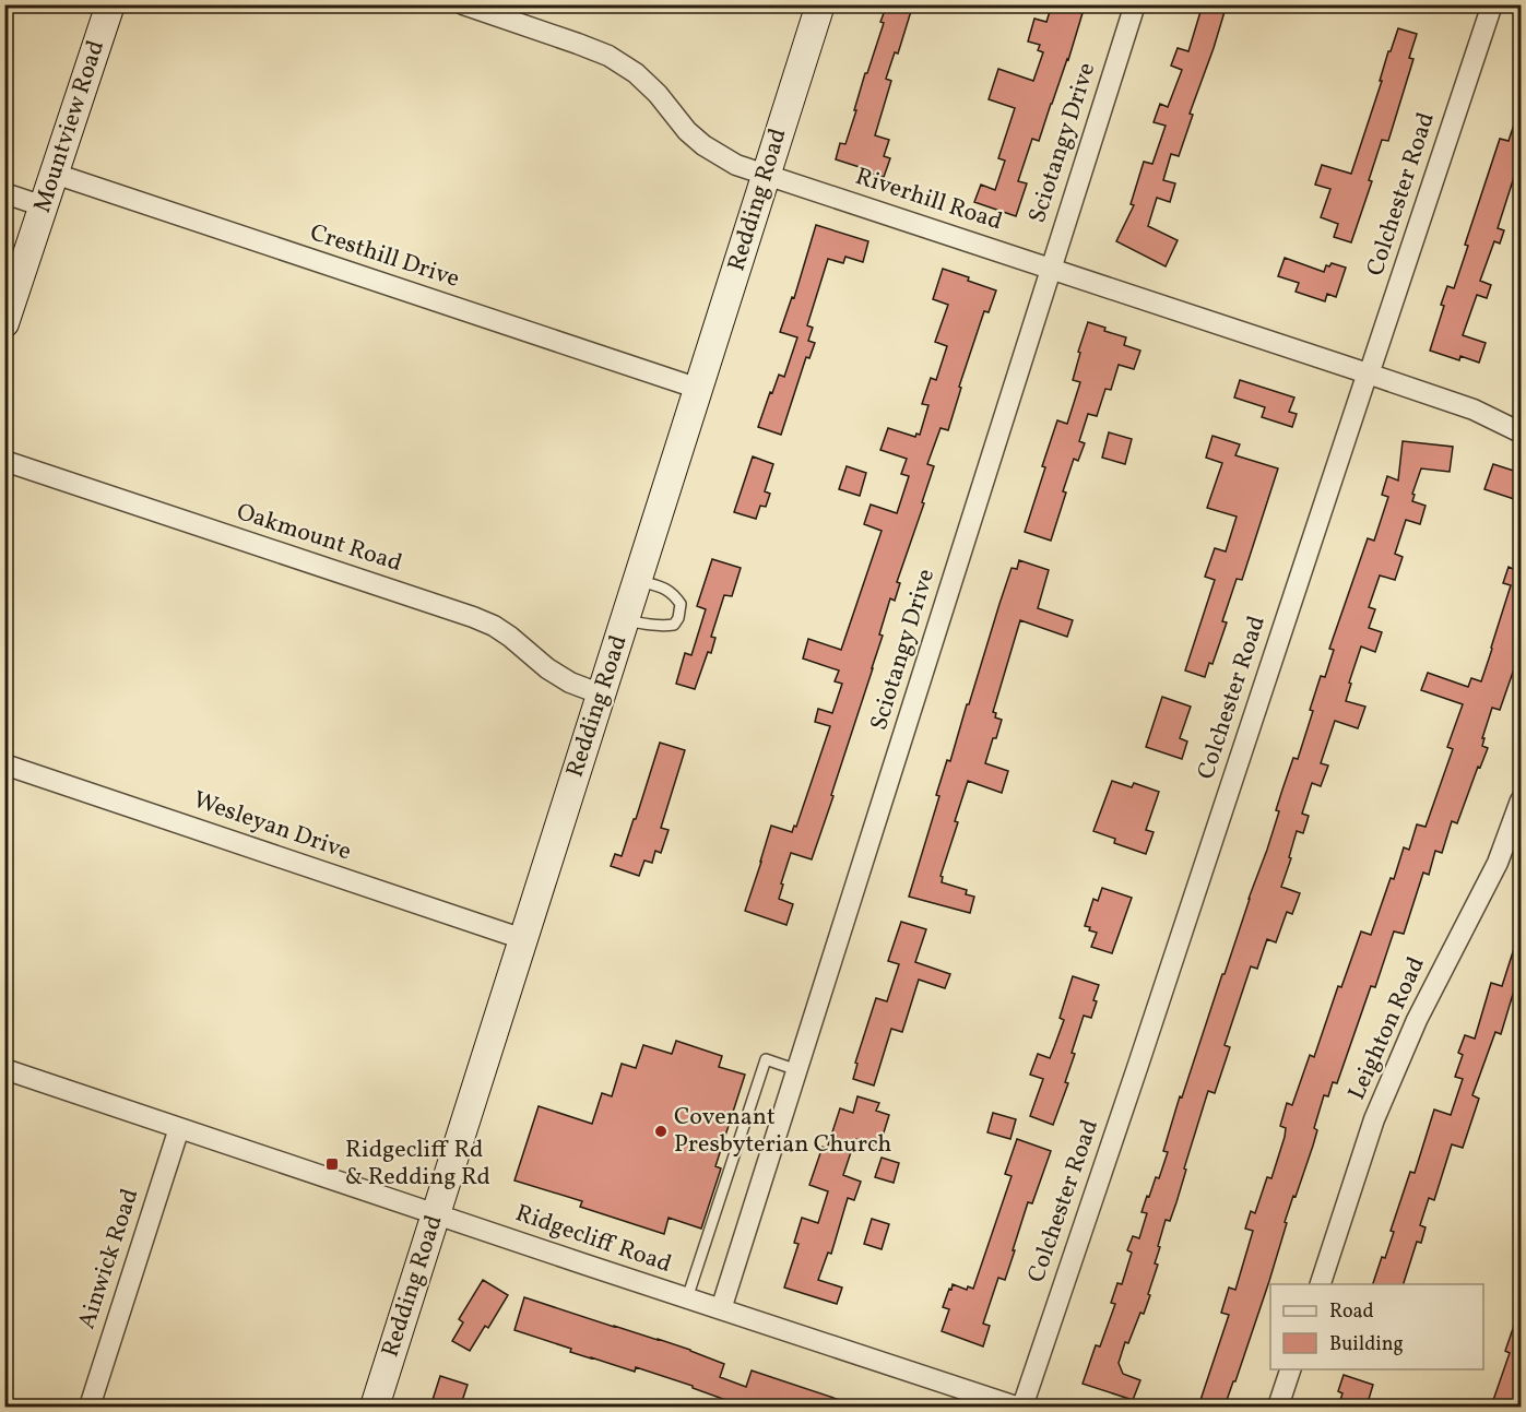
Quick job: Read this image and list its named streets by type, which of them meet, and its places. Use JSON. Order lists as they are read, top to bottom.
{
  "streets": {
    "main road": ["Mountview Road", "Redding Road"],
    "street": [
      "Sciotangy Drive",
      "Colchester Road",
      "Riverhill Road",
      "Cresthill Drive",
      "Oakmount Road",
      "Wesleyan Drive",
      "Leighton Road",
      "Ridgecliff Road",
      "Ainwick Road"
    ]
  },
  "crossings": [
    ["Mountview Road", "Cresthill Drive"],
    ["Sciotangy Drive", "Riverhill Road"],
    ["Sciotangy Drive", "Ridgecliff Road"],
    ["Colchester Road", "Riverhill Road"],
    ["Redding Road", "Riverhill Road"],
    ["Redding Road", "Cresthill Drive"],
    ["Redding Road", "Oakmount Road"],
    ["Redding Road", "Wesleyan Drive"],
    ["Redding Road", "Ridgecliff Road"],
    ["Ridgecliff Road", "Ainwick Road"]
  ],
  "places": {
    "other": ["Covenant Presbyterian Church"],
    "transit": ["Ridgecliff Rd & Redding Rd"]
  },
  "legend": ["Road", "Building"]
}
